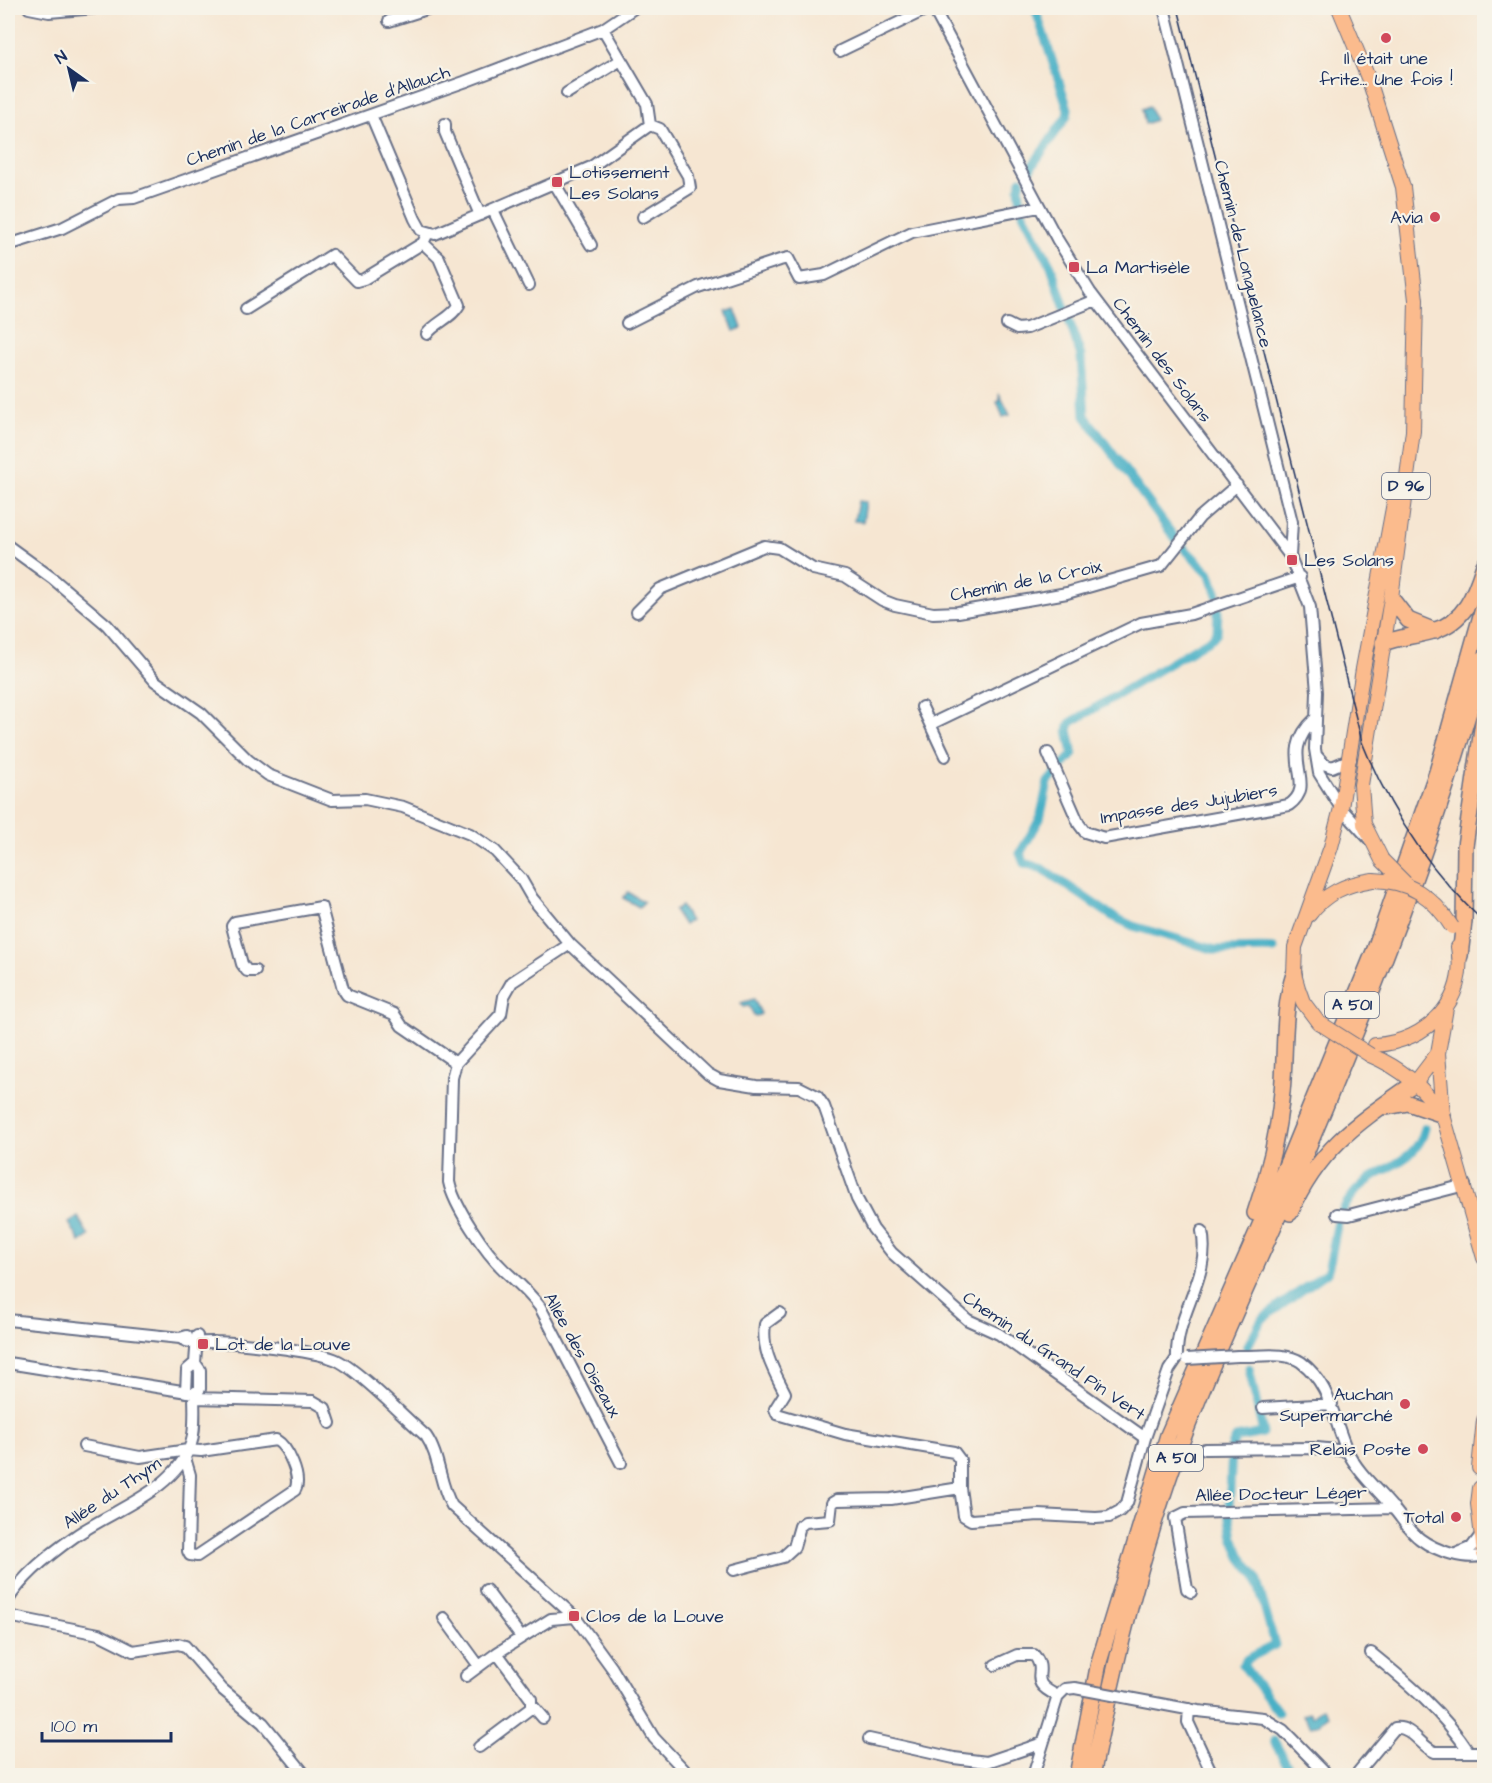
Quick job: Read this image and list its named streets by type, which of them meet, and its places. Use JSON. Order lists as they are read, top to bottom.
{
  "streets": {
    "highway": ["A 501"],
    "main road": ["D 96"],
    "street": [
      "Chemin de la Carreirade d'Allauch",
      "Chemin de Longuelance",
      "Chemin des Solans",
      "Chemin de la Croix",
      "Impasse des Jujubiers",
      "Allée des Oiseaux",
      "Chemin du Grand Pin Vert",
      "Allée du Thym",
      "Allée Docteur Léger"
    ]
  },
  "crossings": [
    ["Chemin de Longuelance", "Chemin des Solans"],
    ["Chemin des Solans", "D 96"],
    ["Chemin des Solans", "Chemin de la Croix"],
    ["Chemin des Solans", "Impasse des Jujubiers"]
  ],
  "places": {
    "other": [
      "Il était une frite... Une fois !",
      "Avia",
      "Auchan Supermarché",
      "Relais Poste",
      "Total"
    ],
    "transit": [
      "Lotissement Les Solans",
      "La Martisèle",
      "Les Solans",
      "Lot. de la Louve",
      "Clos de la Louve"
    ]
  },
  "scale_bar": "100 m",
  "north": "top left"
}
